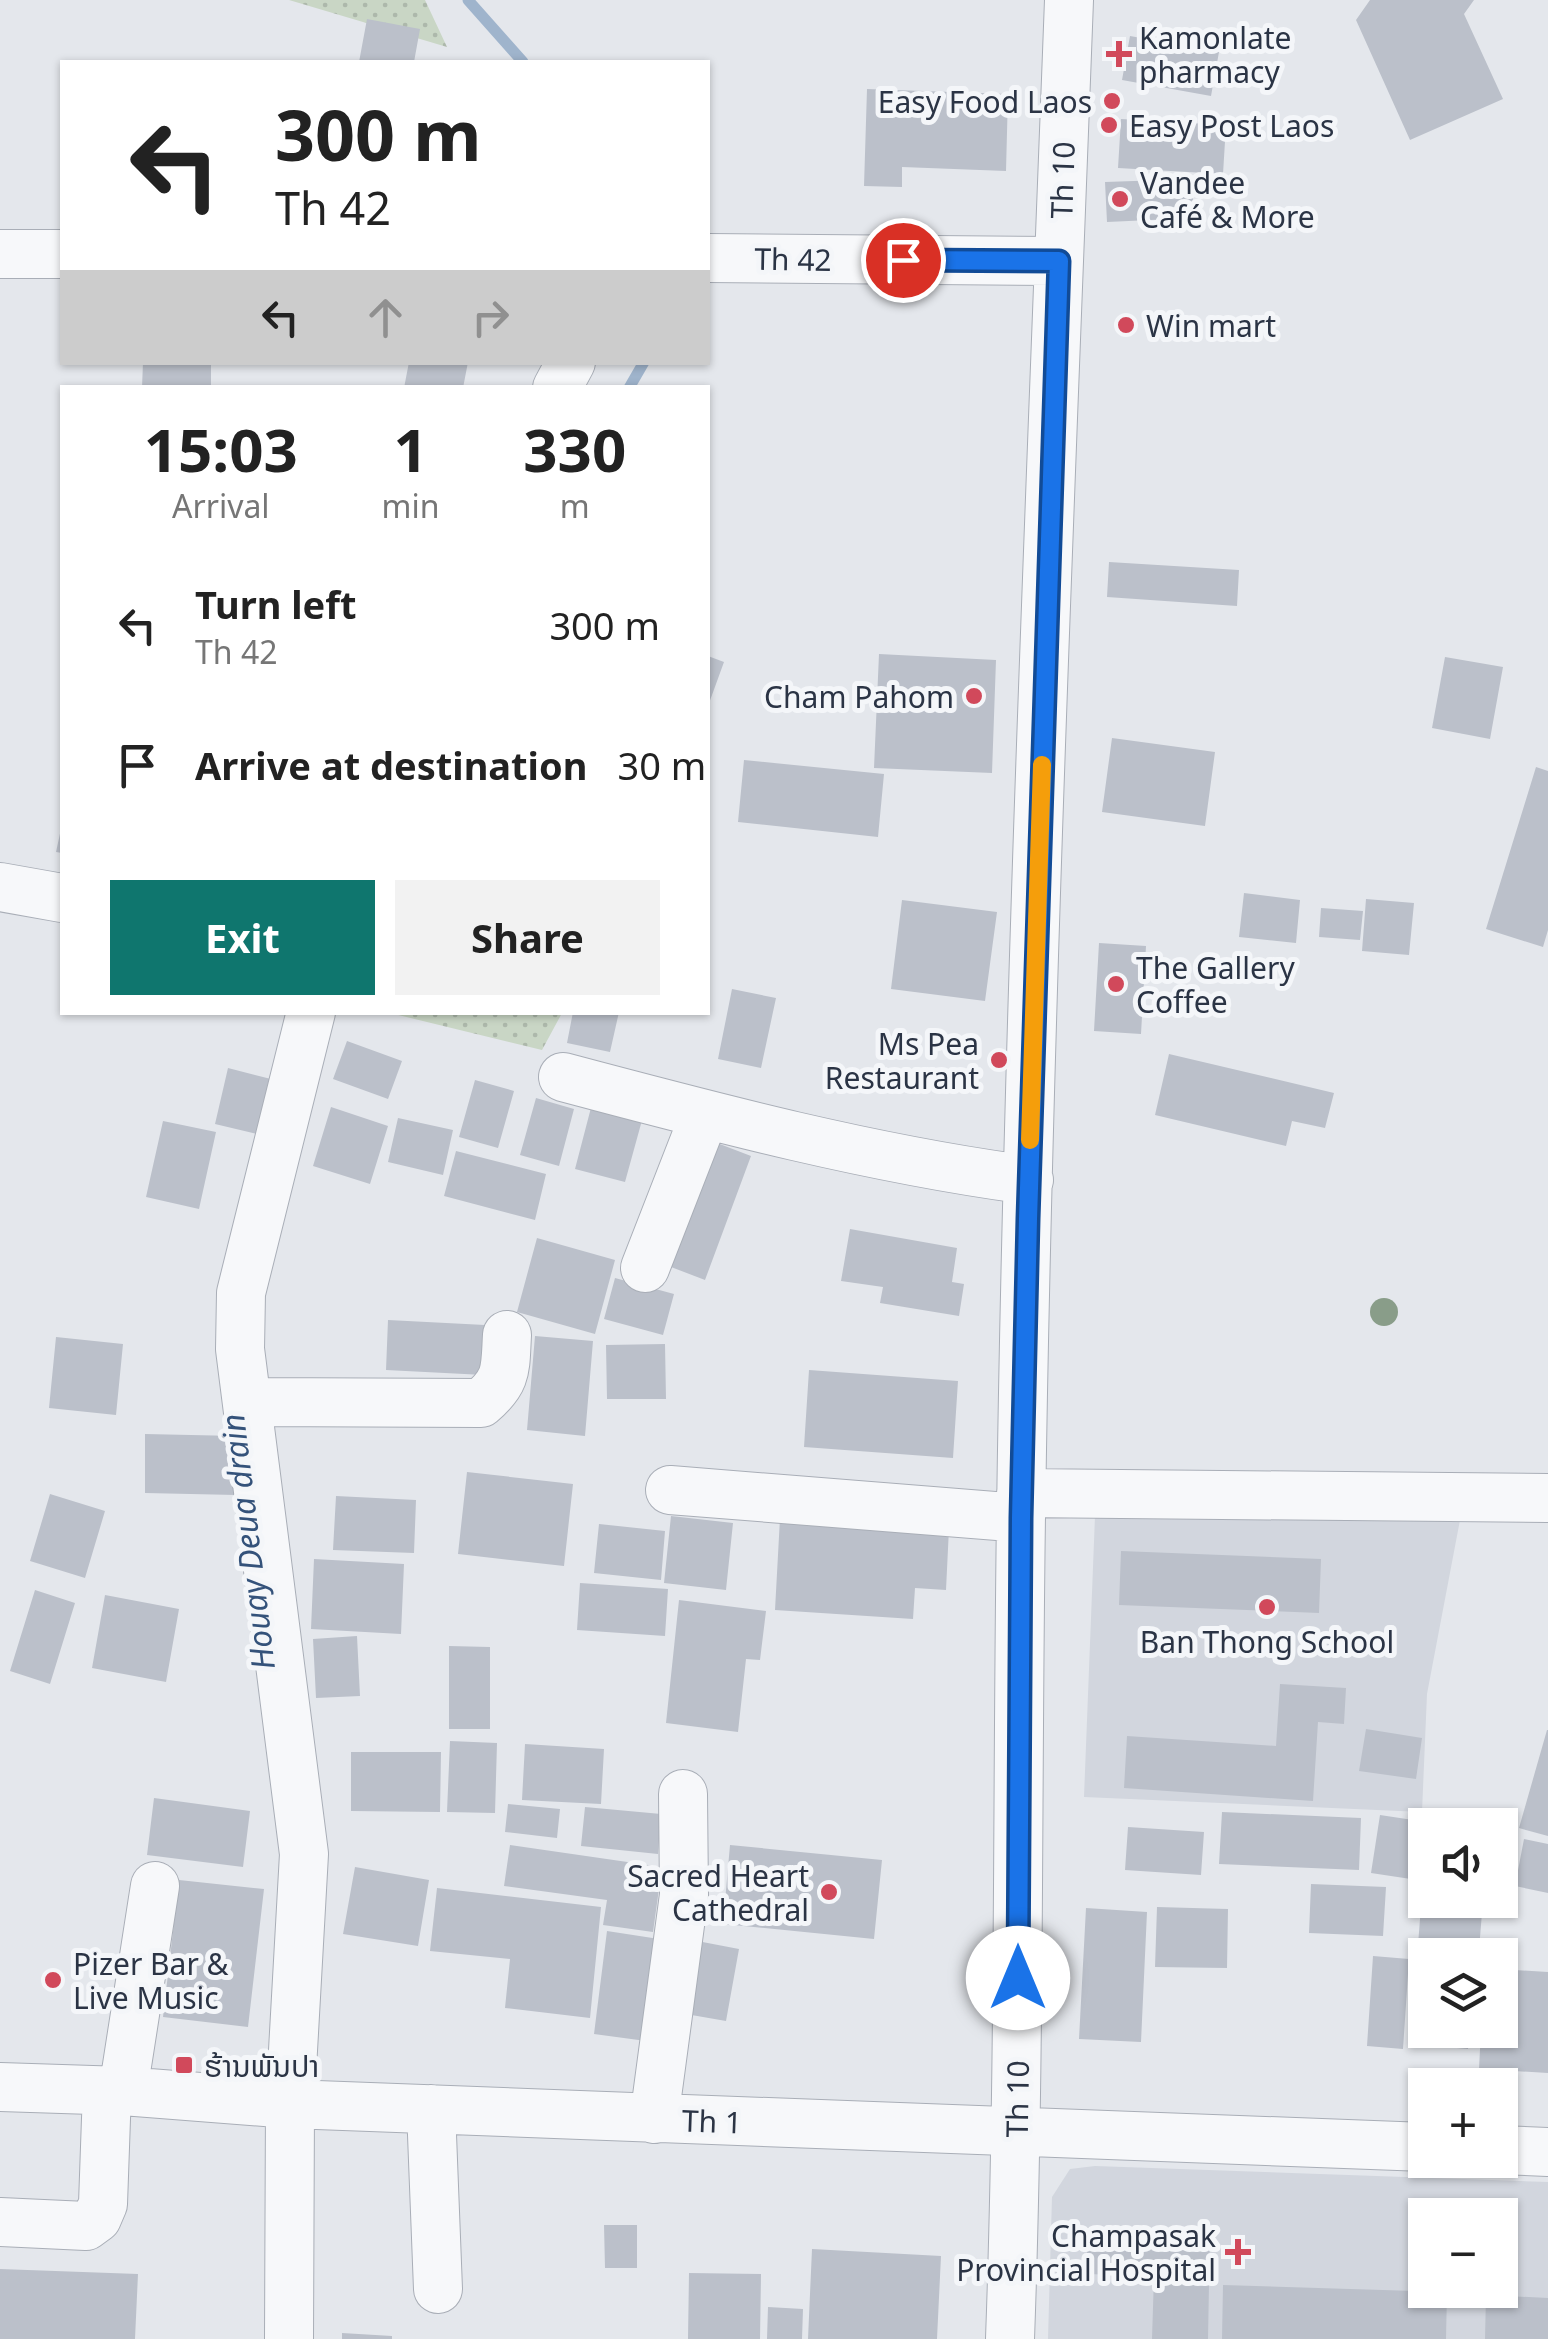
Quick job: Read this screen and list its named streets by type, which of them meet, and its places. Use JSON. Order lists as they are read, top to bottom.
{
  "streets": {
    "street": ["Th 10", "Th 42", "Th 1"]
  },
  "crossings": [
    ["Th 10", "Th 42"],
    ["Th 10", "Th 1"]
  ],
  "water": ["Houay Deua drain"],
  "places": {
    "health": ["Kamonlate pharmacy", "Champasak Provincial Hospital"],
    "other": [
      "Easy Food Laos",
      "Easy Post Laos",
      "Vandee Café & More",
      "Win mart",
      "Cham Pahom",
      "The Gallery Coffee",
      "Ms Pea Restaurant",
      "Ban Thong School",
      "Sacred Heart Cathedral",
      "Pizer Bar & Live Music"
    ],
    "transit": ["ຮ້ານພັນປາ"]
  },
  "page": {
    "turn": ["300 m", "Th 42"],
    "eta": [
      "15:03",
      "Arrival",
      "1",
      "min",
      "330",
      "m"
    ],
    "list": [
      {
        "name": "Turn left",
        "note": "Th 42",
        "value": "300 m"
      },
      {
        "name": "Arrive at destination",
        "value": "30 m"
      }
    ],
    "buttons": ["Exit", "Share"],
    "map_buttons": ["+", "−"]
  }
}
